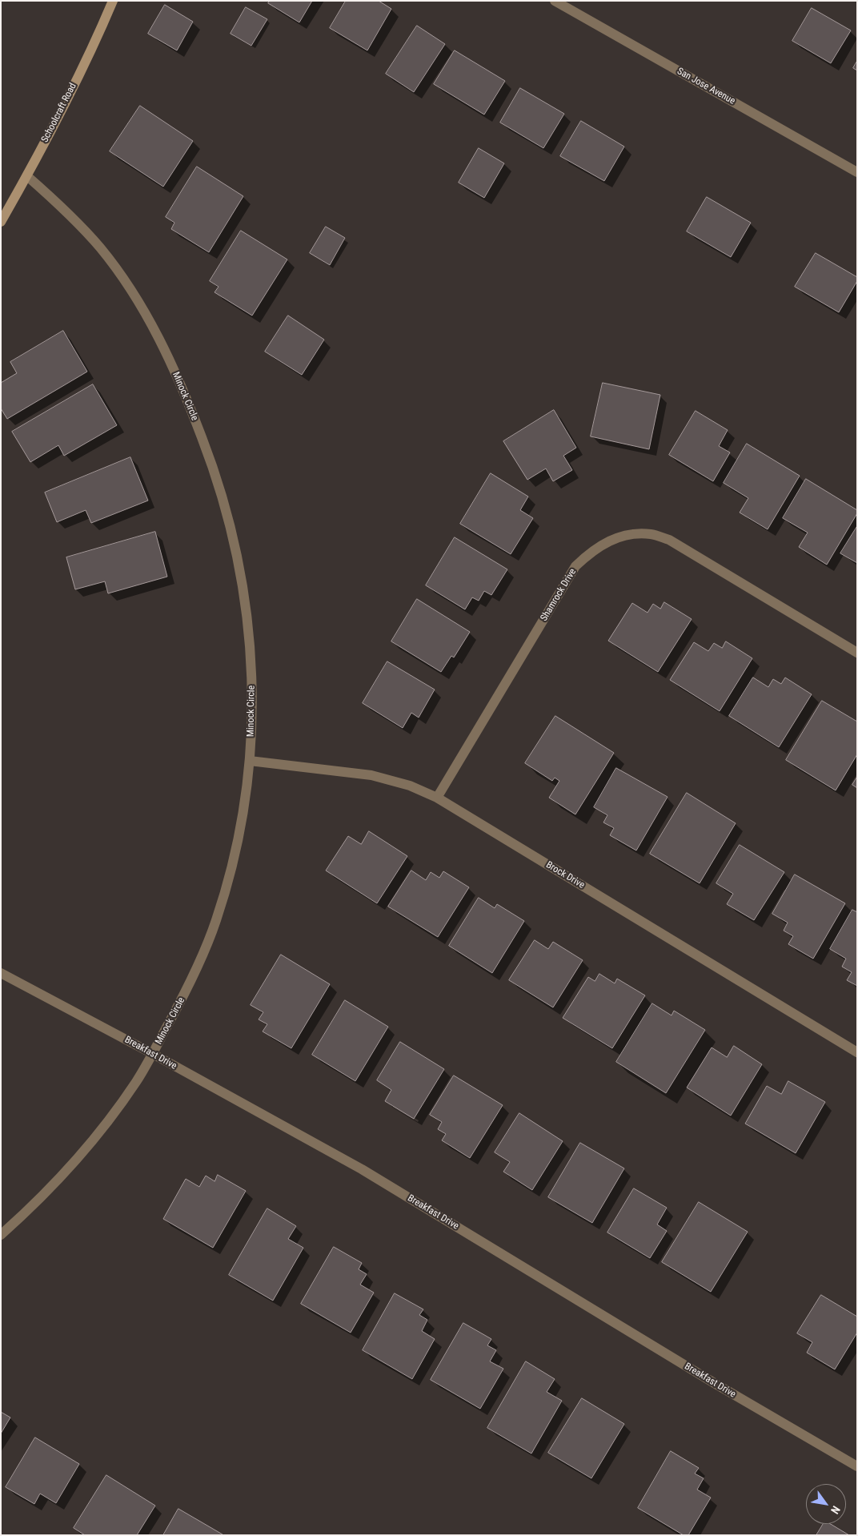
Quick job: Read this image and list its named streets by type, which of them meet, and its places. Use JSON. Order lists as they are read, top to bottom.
{
  "streets": {
    "main road": ["Schoolcraft Road"],
    "street": [
      "San Jose Avenue",
      "Minock Circle",
      "Shamrock Drive",
      "Brock Drive",
      "Breakfast Drive"
    ]
  },
  "crossings": [
    ["Schoolcraft Road", "Minock Circle"],
    ["Minock Circle", "Brock Drive"],
    ["Minock Circle", "Breakfast Drive"],
    ["Shamrock Drive", "Brock Drive"]
  ],
  "north": "bottom right"
}
